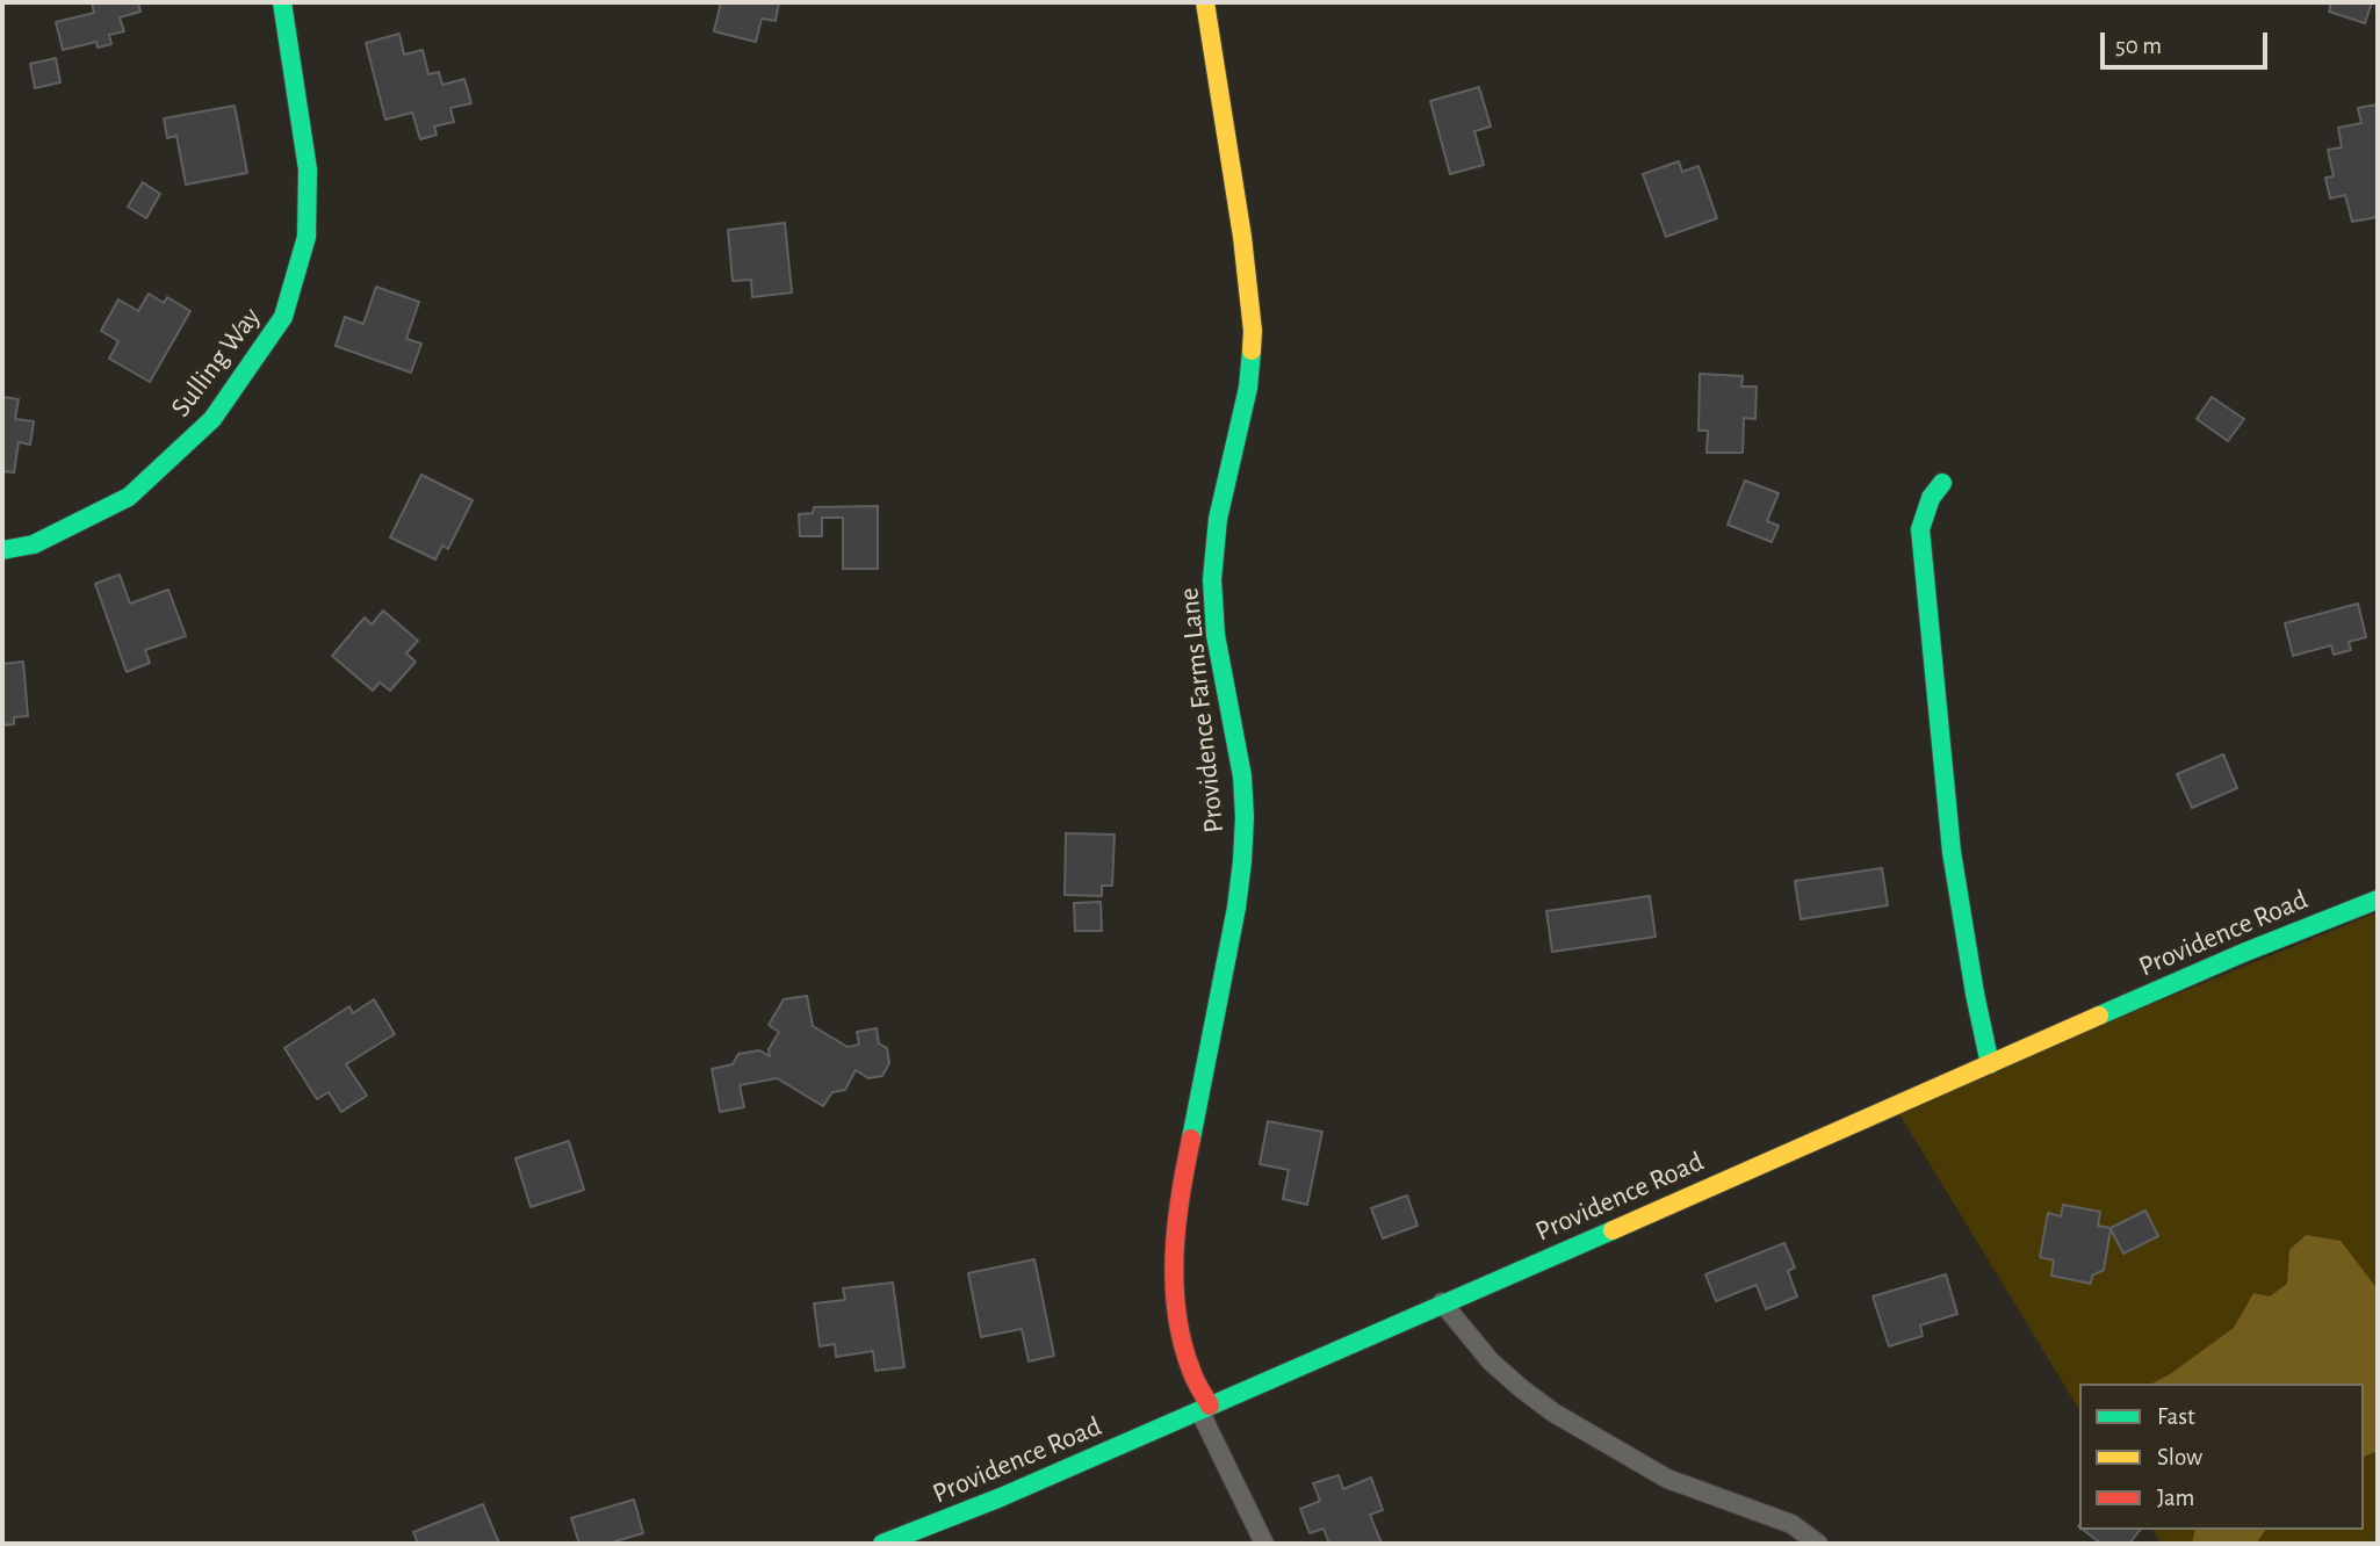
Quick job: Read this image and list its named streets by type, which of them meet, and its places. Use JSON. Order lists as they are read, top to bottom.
{
  "streets": {
    "street": ["Sulling Way", "Providence Farms Lane", "Providence Road"]
  },
  "crossings": [
    ["Providence Farms Lane", "Providence Road"]
  ],
  "legend": ["Fast", "Slow", "Jam"],
  "scale_bar": "50 m"
}
